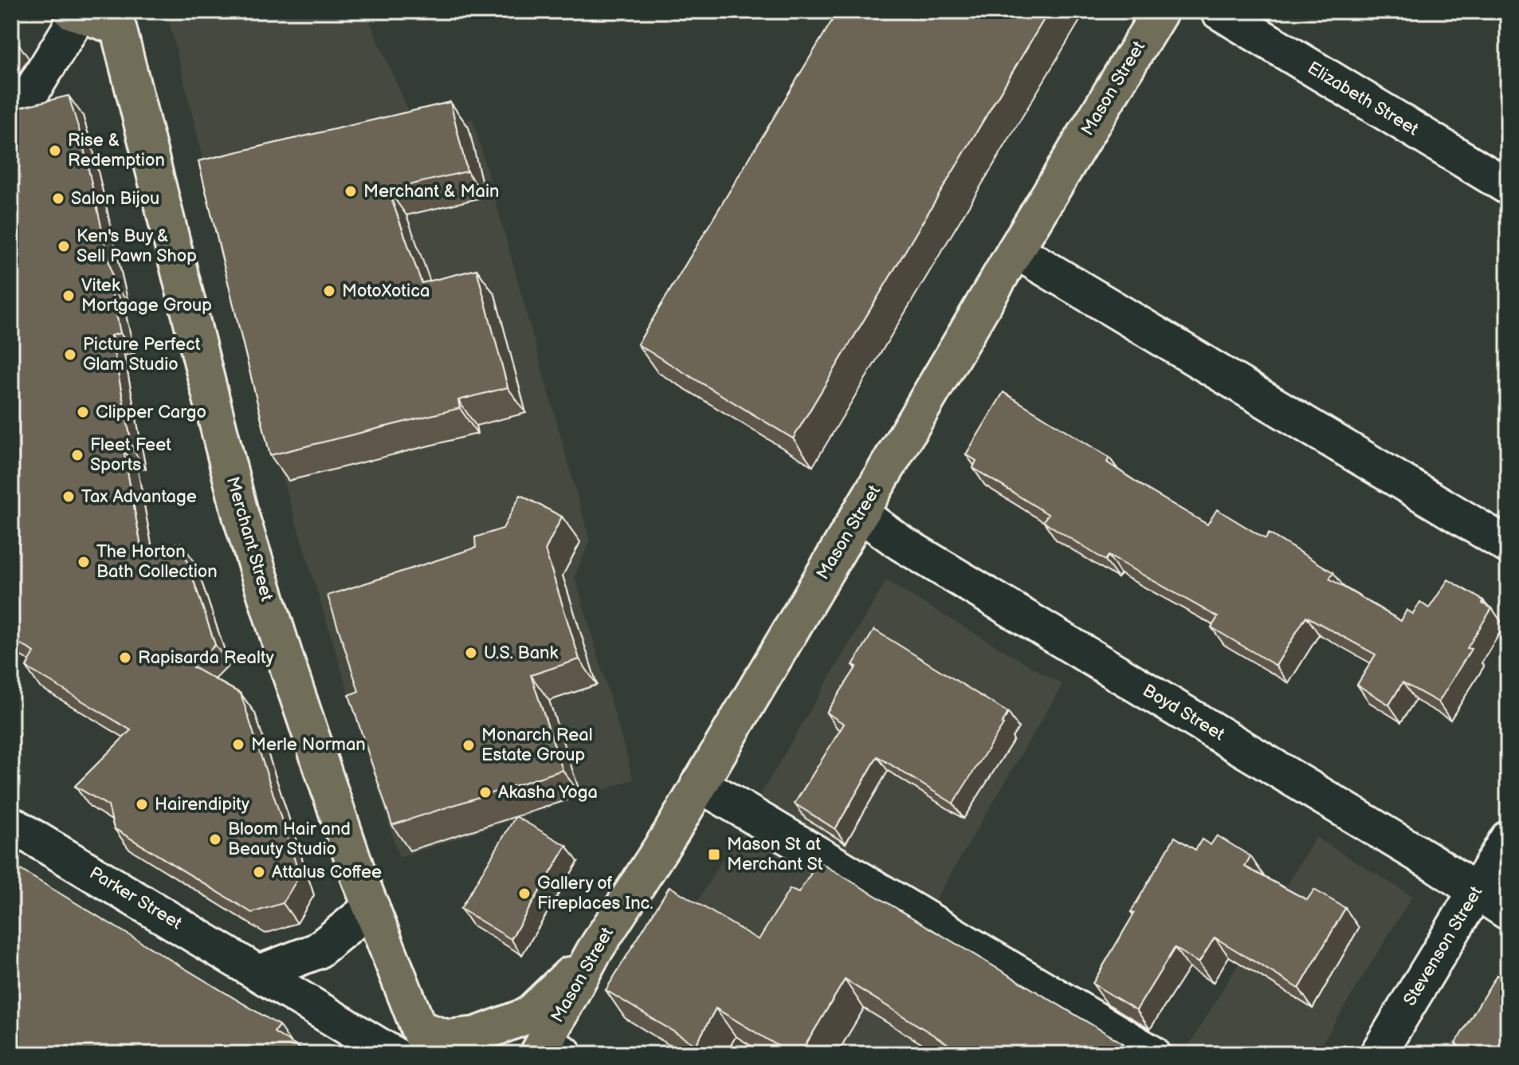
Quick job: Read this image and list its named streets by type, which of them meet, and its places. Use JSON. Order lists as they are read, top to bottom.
{
  "streets": {
    "main road": ["Mason Street", "Merchant Street"],
    "street": [
      "Elizabeth Street",
      "Boyd Street",
      "Parker Street",
      "Stevenson Street"
    ]
  },
  "crossings": [
    ["Mason Street", "Boyd Street"],
    ["Boyd Street", "Stevenson Street"]
  ],
  "places": {
    "other": [
      "Rise & Redemption",
      "Merchant & Main",
      "Salon Bijou",
      "Ken's Buy & Sell Pawn Shop",
      "MotoXotica",
      "Vitek Mortgage Group",
      "Picture Perfect Glam Studio",
      "Clipper Cargo",
      "Fleet Feet Sports",
      "Tax Advantage",
      "The Horton Bath Collection",
      "U.S. Bank",
      "Rapisarda Realty",
      "Merle Norman",
      "Monarch Real Estate Group",
      "Akasha Yoga",
      "Hairendipity",
      "Bloom Hair and Beauty Studio",
      "Attalus Coffee",
      "Gallery of Fireplaces Inc."
    ],
    "transit": ["Mason St at Merchant St"]
  }
}
